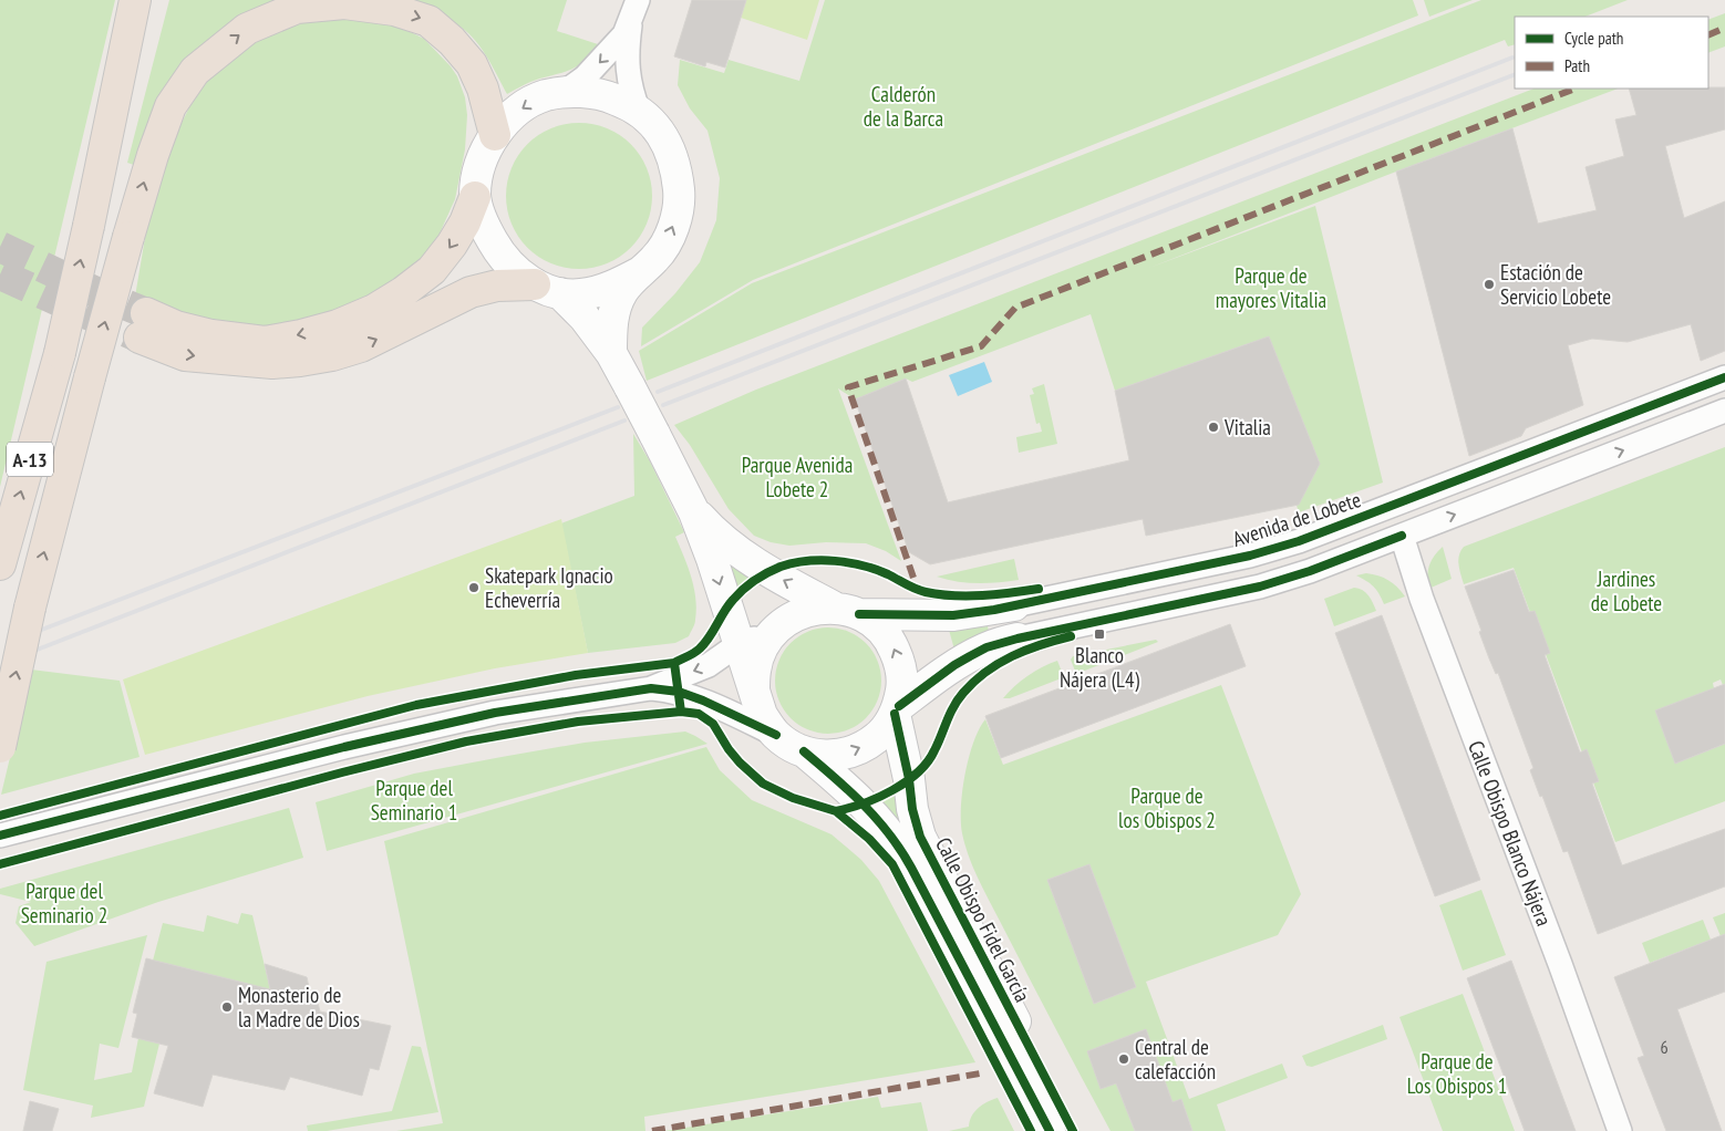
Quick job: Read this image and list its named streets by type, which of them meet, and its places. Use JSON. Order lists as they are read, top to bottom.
{
  "streets": {
    "highway": ["A-13"],
    "main road": ["Avenida de Lobete", "Calle Obispo Fidel García"],
    "street": ["Calle Obispo Blanco Nájera"]
  },
  "crossings": [
    ["Avenida de Lobete", "Calle Obispo Fidel García"]
  ],
  "parks": [
    "Calderón de la Barca",
    "Parque de mayores Vitalia",
    "Parque Avenida Lobete 2",
    "Jardines de Lobete",
    "Parque del Seminario 1",
    "Parque de los Obispos 2",
    "Parque del Seminario 2",
    "Parque de Los Obispos 1"
  ],
  "places": {
    "other": [
      "Estación de Servicio Lobete",
      "Vitalia",
      "Skatepark Ignacio Echeverría",
      "Monasterio de la Madre de Dios",
      "Central de calefacción"
    ],
    "transit": ["Blanco Nájera (L4)"]
  },
  "house_numbers": ["6"],
  "legend": ["Cycle path", "Path"]
}
